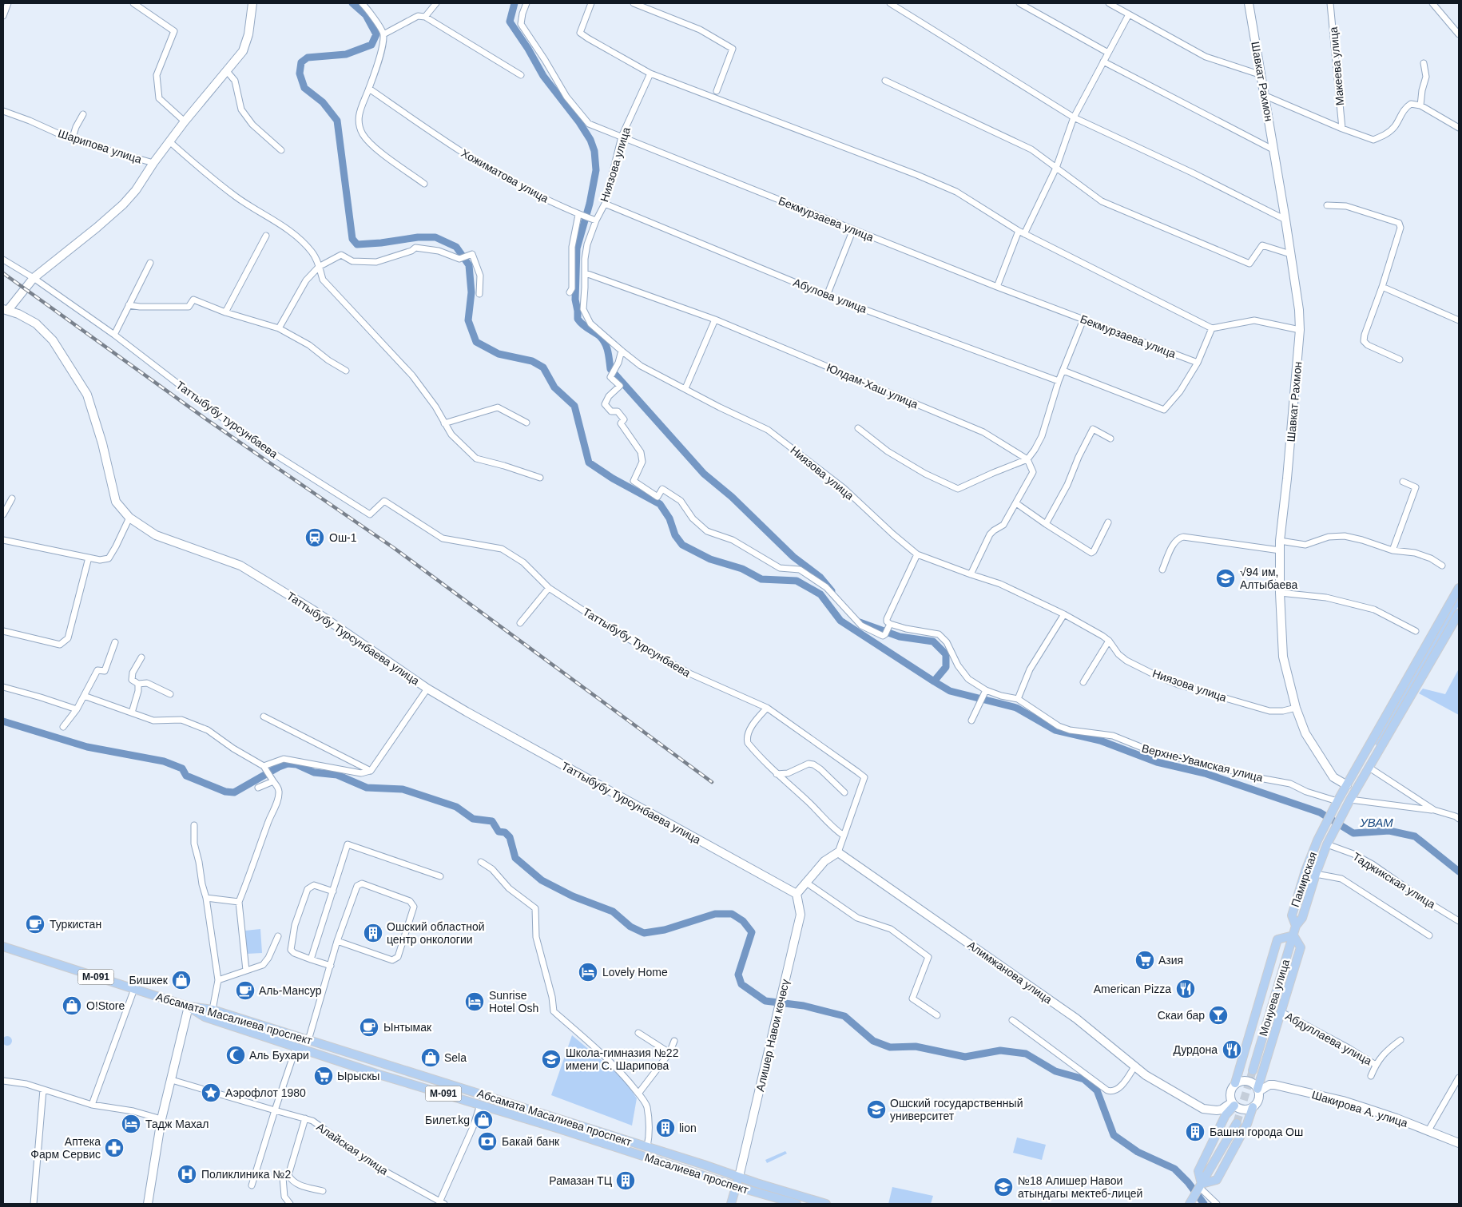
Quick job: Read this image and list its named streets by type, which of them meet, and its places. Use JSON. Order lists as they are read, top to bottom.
{
  "streets": {
    "main road": [
      "Памирская",
      "М-091",
      "Монуева улица",
      "Абсамата Масалиева проспект",
      "Масалиева проспект"
    ],
    "street": [
      "Макеева улица",
      "Шавкат Рахмон",
      "Шарипова улица",
      "Ниязова улица",
      "Хожиматова улица",
      "Бекмурзаева улица",
      "Абулова улица",
      "Юлдам-Хаш улица",
      "Таттыбубу турсунбаева",
      "Таттыбубу Турсунбаева улица",
      "Таттыбубу Турсунбаева",
      "Верхне-Увамская улица",
      "Таджикская улица",
      "Алимжанова улица",
      "Алишер Навои көчөсү",
      "Абдуллаева улица",
      "Шакирова А. улица",
      "Алайская улица"
    ]
  },
  "crossings": [
    ["Шавкат Рахмон", "Ниязова улица"],
    ["Шавкат Рахмон", "Памирская"],
    ["Ниязова улица", "Хожиматова улица"],
    ["Ниязова улица", "Бекмурзаева улица"],
    ["Ниязова улица", "Абулова улица"],
    ["Ниязова улица", "Юлдам-Хаш улица"],
    ["Ниязова улица", "Верхне-Увамская улица"],
    ["Таттыбубу турсунбаева", "Таттыбубу Турсунбаева"],
    ["Таттыбубу Турсунбаева улица", "Алишер Навои көчөсү"],
    ["Таттыбубу Турсунбаева", "Алимжанова улица"],
    ["Верхне-Увамская улица", "Памирская"],
    ["Памирская", "Таджикская улица"],
    ["Памирская", "Монуева улица"],
    ["Алимжанова улица", "Шакирова А. улица"],
    ["Абсамата Масалиева проспект", "Алишер Навои көчөсү"],
    ["Абсамата Масалиева проспект", "Масалиева проспект"],
    ["Алишер Навои көчөсү", "Масалиева проспект"]
  ],
  "water": ["УВАМ"],
  "places": {
    "station": ["Ош-1"],
    "school or university": [
      "√94 им, Алтыбаева",
      "Школа-гимназия №22 имени С. Шарипова",
      "Ошский государственный университет",
      "№18 Алишер Навои атындагы мектеб-лицей"
    ],
    "cafe": ["Туркистан", "Аль-Мансур", "Ынтымак"],
    "building": [
      "Ошский областной центр онкологии",
      "lion",
      "Башня города Ош",
      "Рамазан ТЦ"
    ],
    "supermarket": ["Азия", "Ырыскы"],
    "hotel": ["Lovely Home", "Sunrise Hotel Osh", "Тадж Махал"],
    "shop": [
      "Бишкек",
      "O!Store",
      "Sela",
      "Билет.kg"
    ],
    "restaurant": ["American Pizza", "Дурдона"],
    "bar": ["Скаи бар"],
    "mosque": ["Аль Бухари"],
    "place": ["Аэрофлот 1980"],
    "bank": ["Бакай банк"],
    "pharmacy": ["Аптека Фарм Сервис"],
    "hospital": ["Поликлиника №2"]
  }
}
